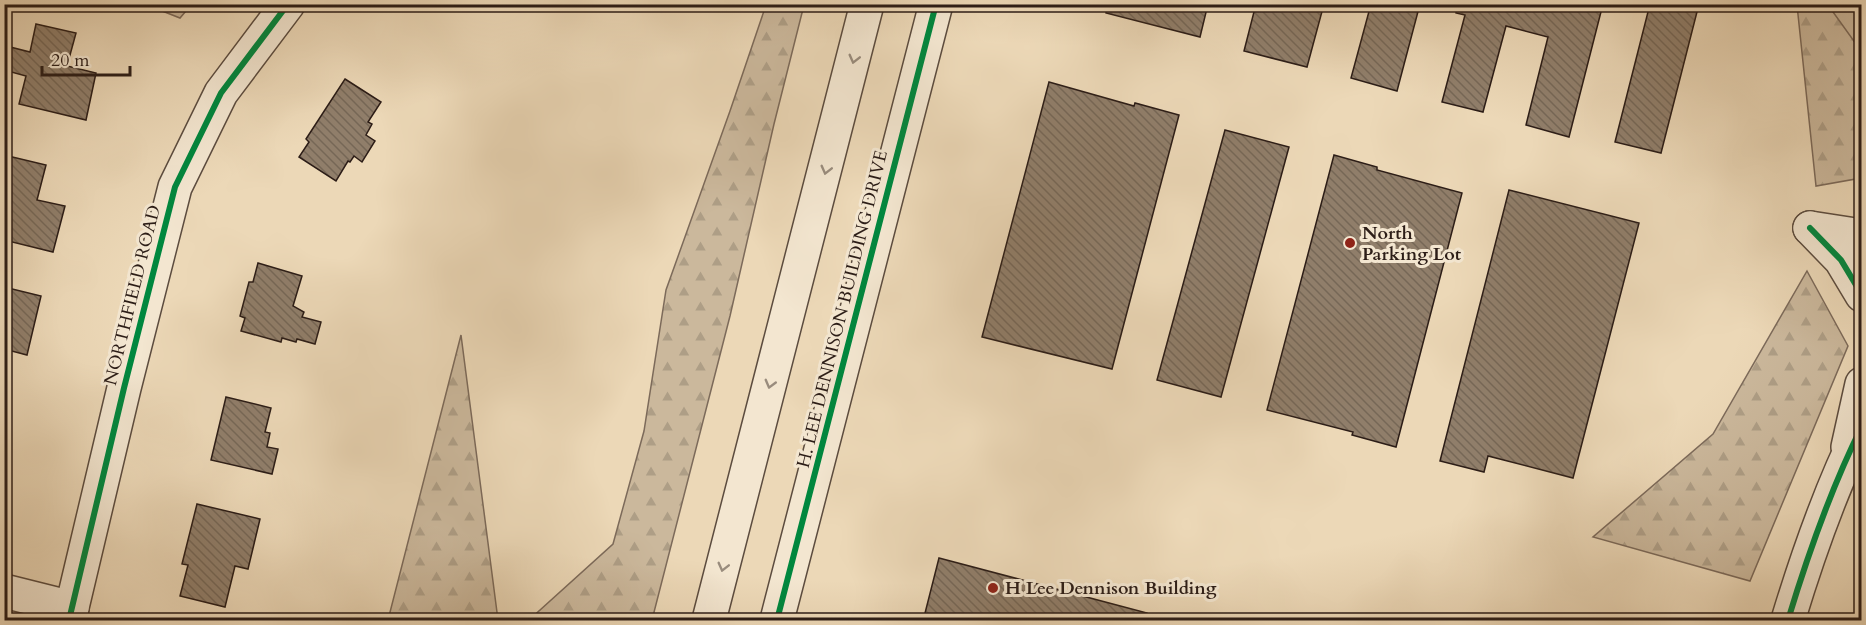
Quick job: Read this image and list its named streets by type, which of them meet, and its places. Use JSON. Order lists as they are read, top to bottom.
{
  "streets": {
    "street": ["NORTHFIELD ROAD", "H. LEE DENNISON BUILDING DRIVE"]
  },
  "places": ["North Parking Lot", "H Lee Dennison Building"],
  "scale_bar": "20 m"
}
